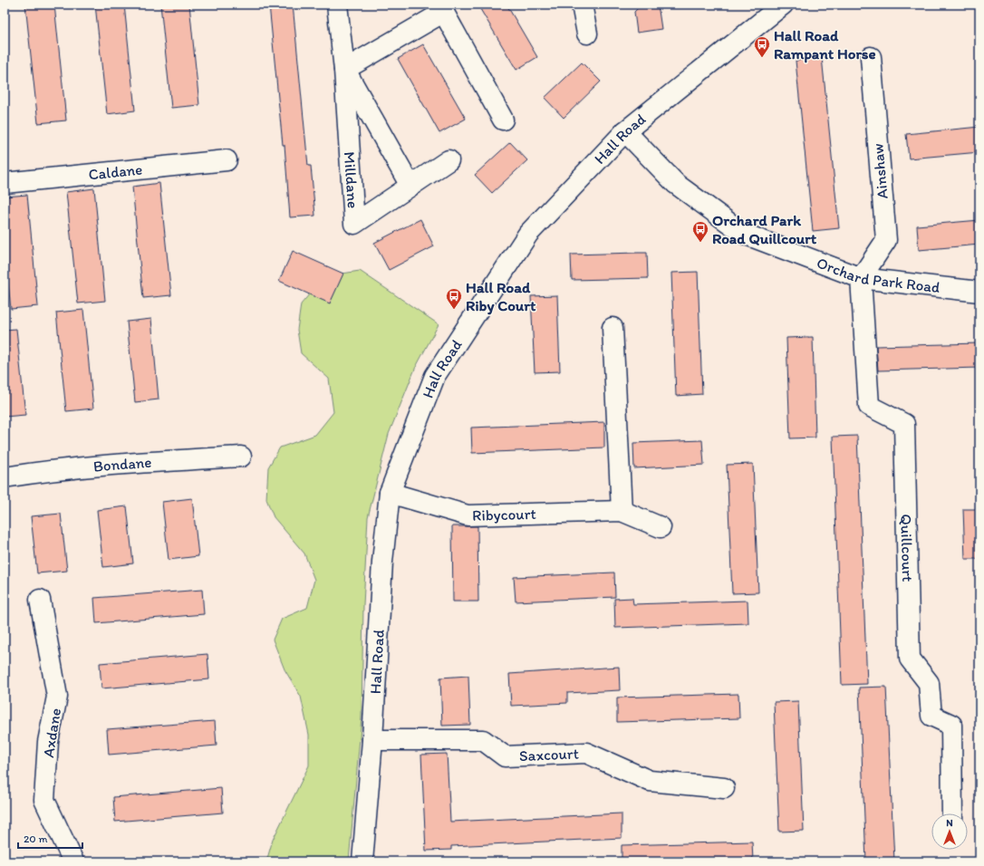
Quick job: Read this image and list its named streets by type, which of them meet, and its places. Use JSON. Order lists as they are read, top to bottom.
{
  "streets": {
    "street": [
      "Hall Road",
      "Ainshaw",
      "Caldane",
      "Milldane",
      "Orchard Park Road",
      "Bondane",
      "Ribycourt",
      "Quillcourt",
      "Axdane",
      "Saxcourt"
    ]
  },
  "crossings": [
    ["Hall Road", "Orchard Park Road"],
    ["Hall Road", "Ribycourt"],
    ["Hall Road", "Saxcourt"],
    ["Ainshaw", "Orchard Park Road"],
    ["Ainshaw", "Quillcourt"],
    ["Orchard Park Road", "Quillcourt"]
  ],
  "places": {
    "bus stop": ["Hall Road Rampant Horse", "Orchard Park Road Quillcourt", "Hall Road Riby Court"]
  },
  "scale_bar": "20 m",
  "north": "top"
}
